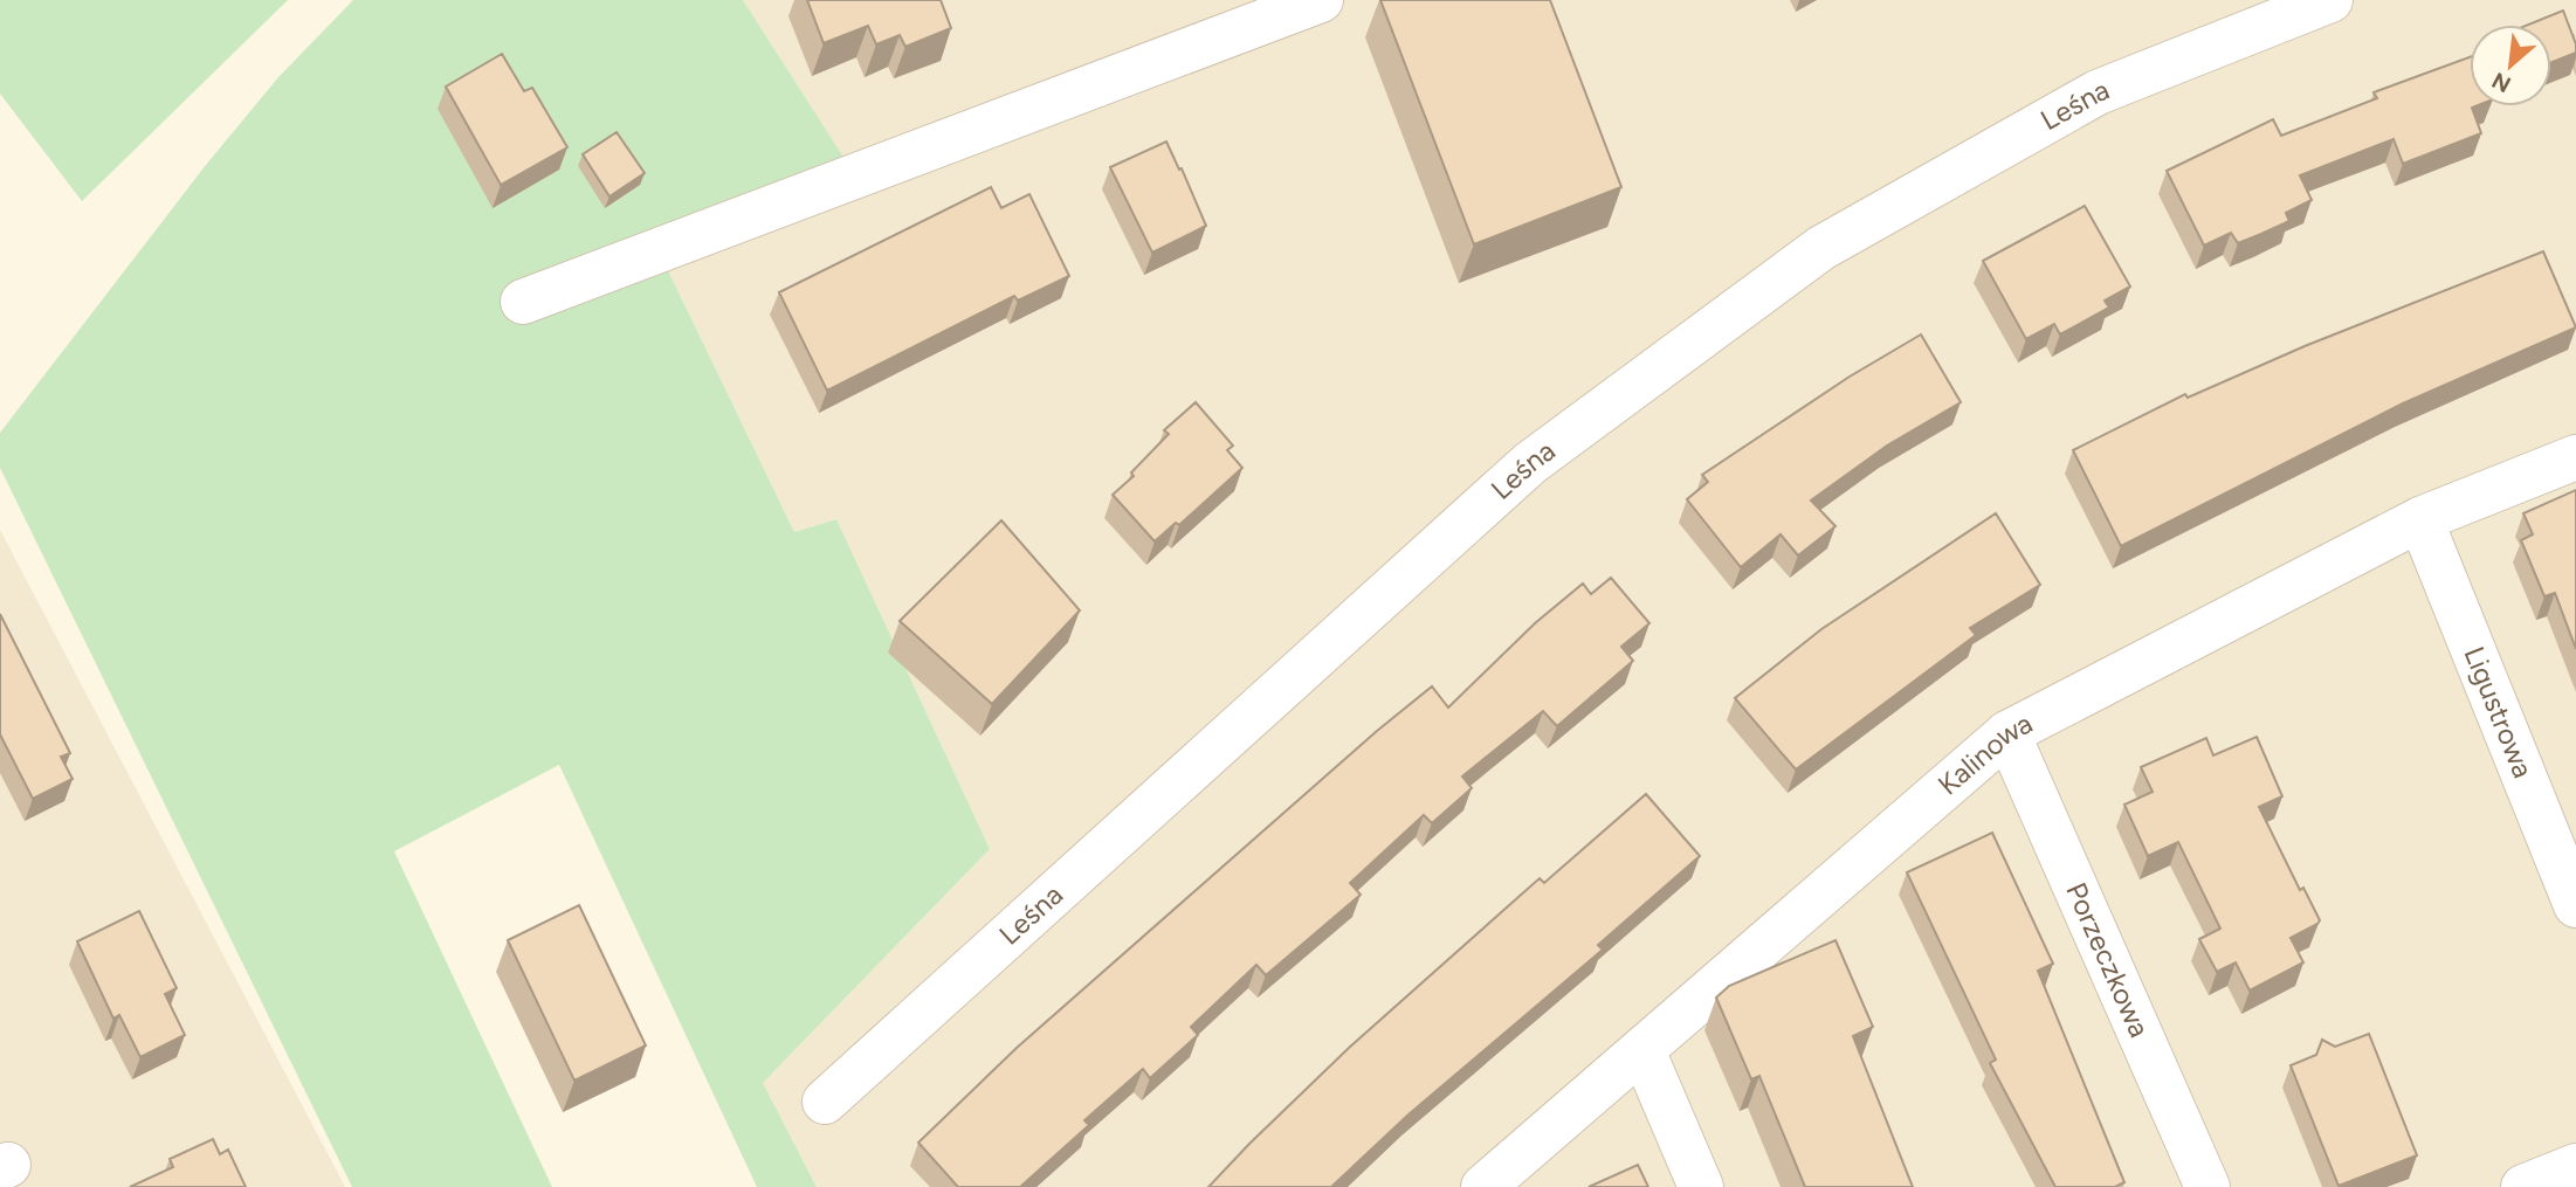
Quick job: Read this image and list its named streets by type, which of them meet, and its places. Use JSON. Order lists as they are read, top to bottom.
{
  "streets": {
    "street": [
      "Leśna",
      "Ligustrowa",
      "Kalinowa",
      "Porzeczkowa"
    ]
  },
  "crossings": [
    ["Ligustrowa", "Kalinowa"],
    ["Kalinowa", "Porzeczkowa"]
  ],
  "north": "bottom left"
}
